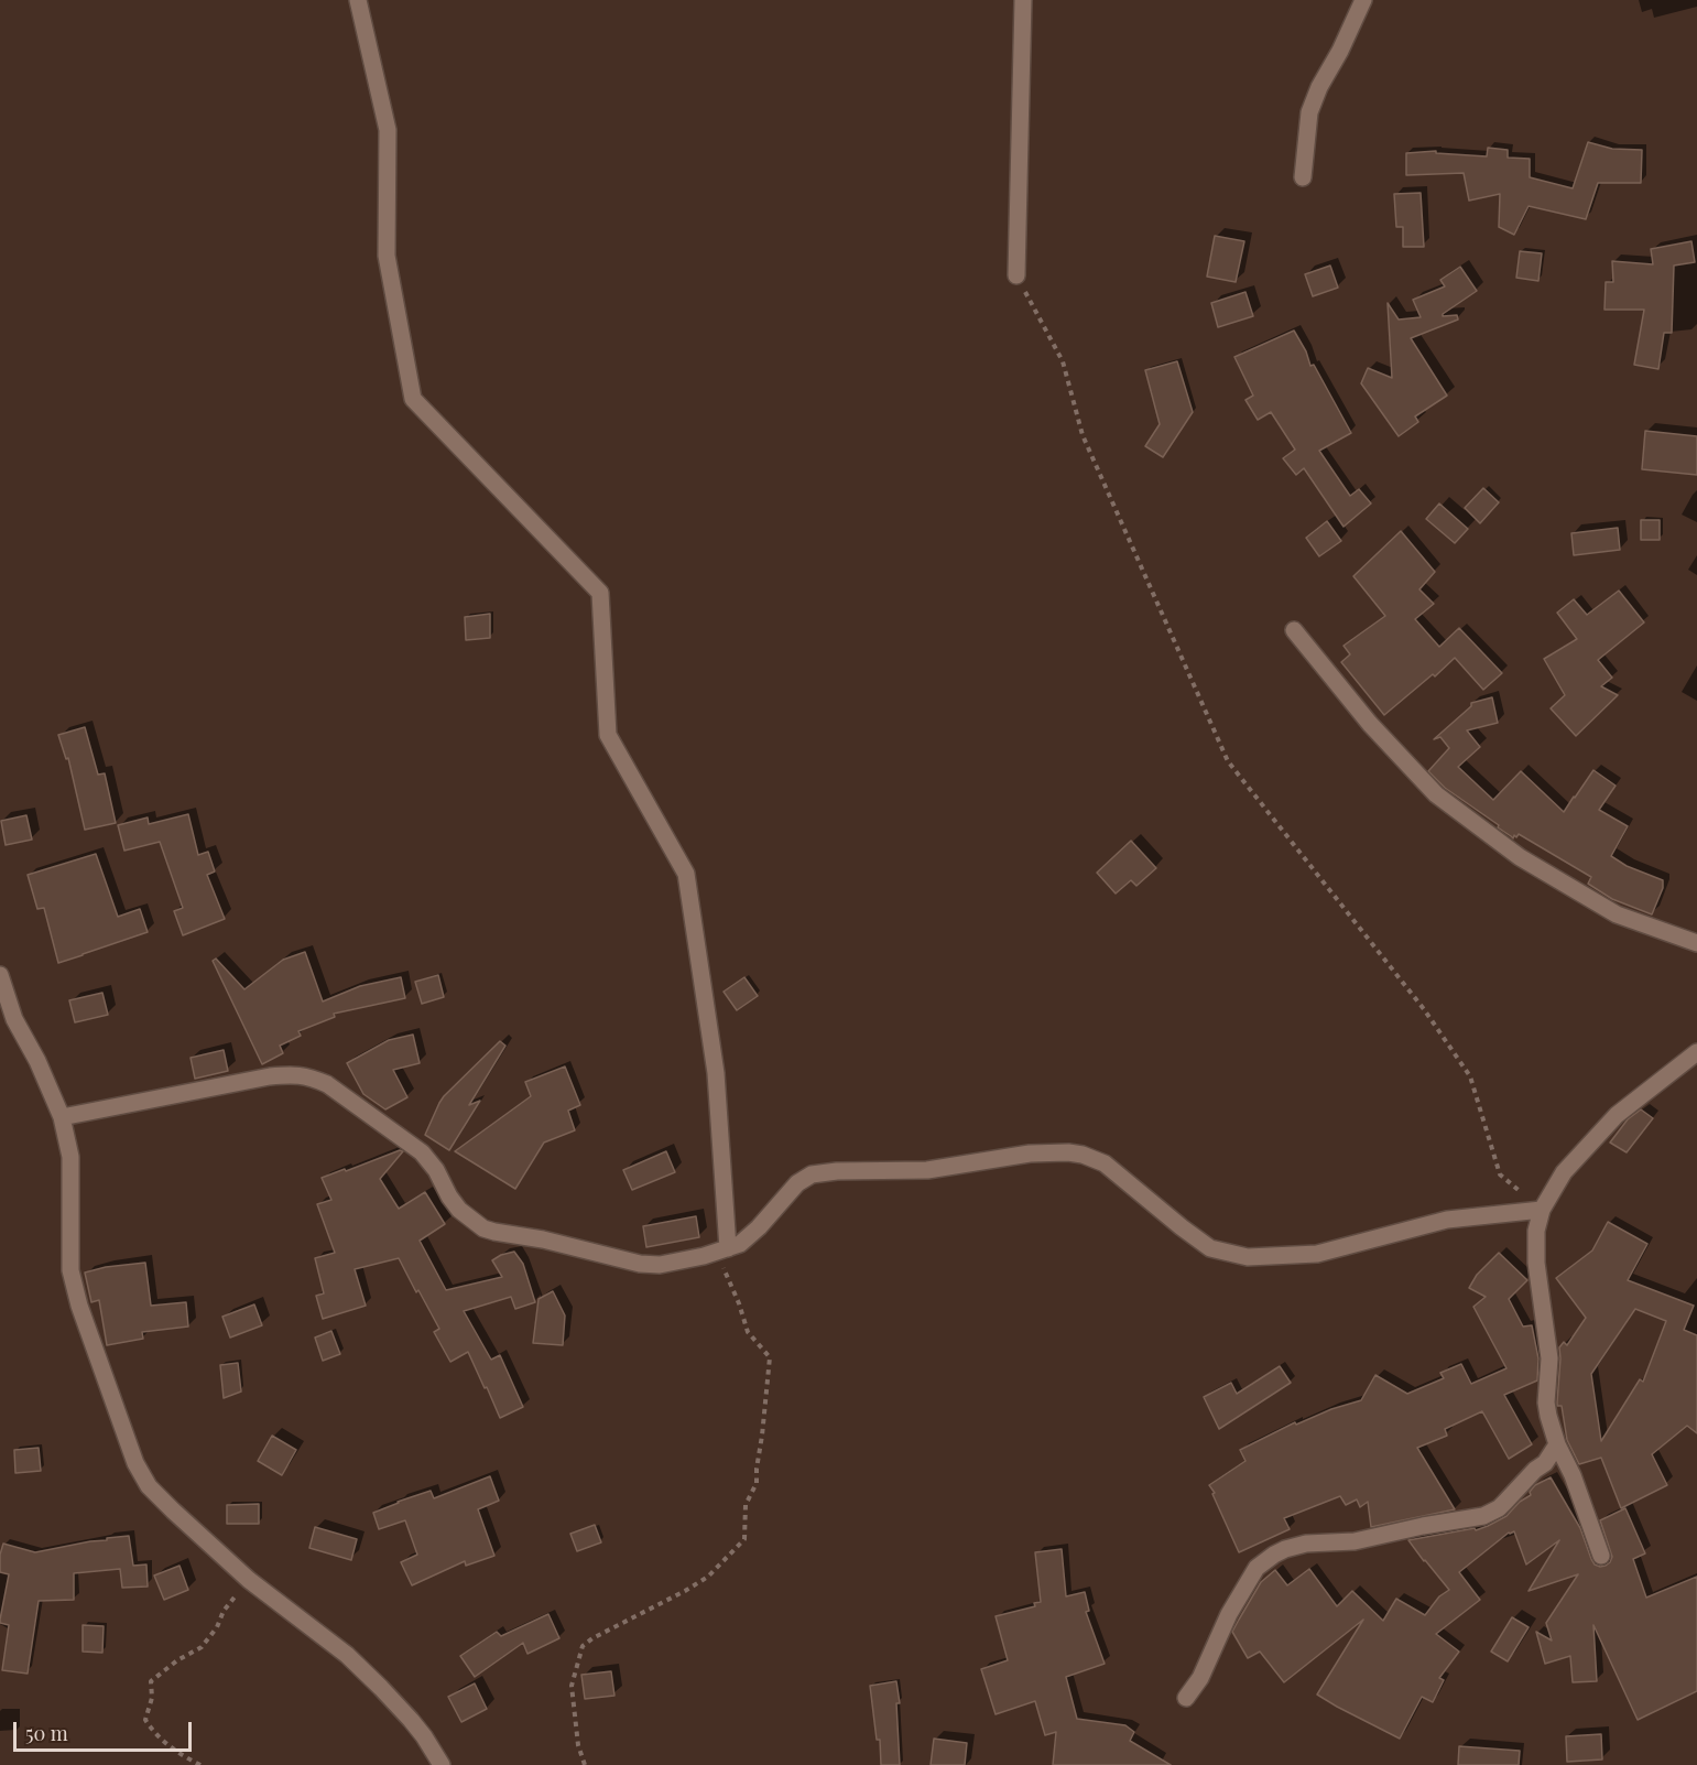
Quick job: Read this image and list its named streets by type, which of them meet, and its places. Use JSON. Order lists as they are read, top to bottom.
{
  "scale_bar": "50 m"
}
